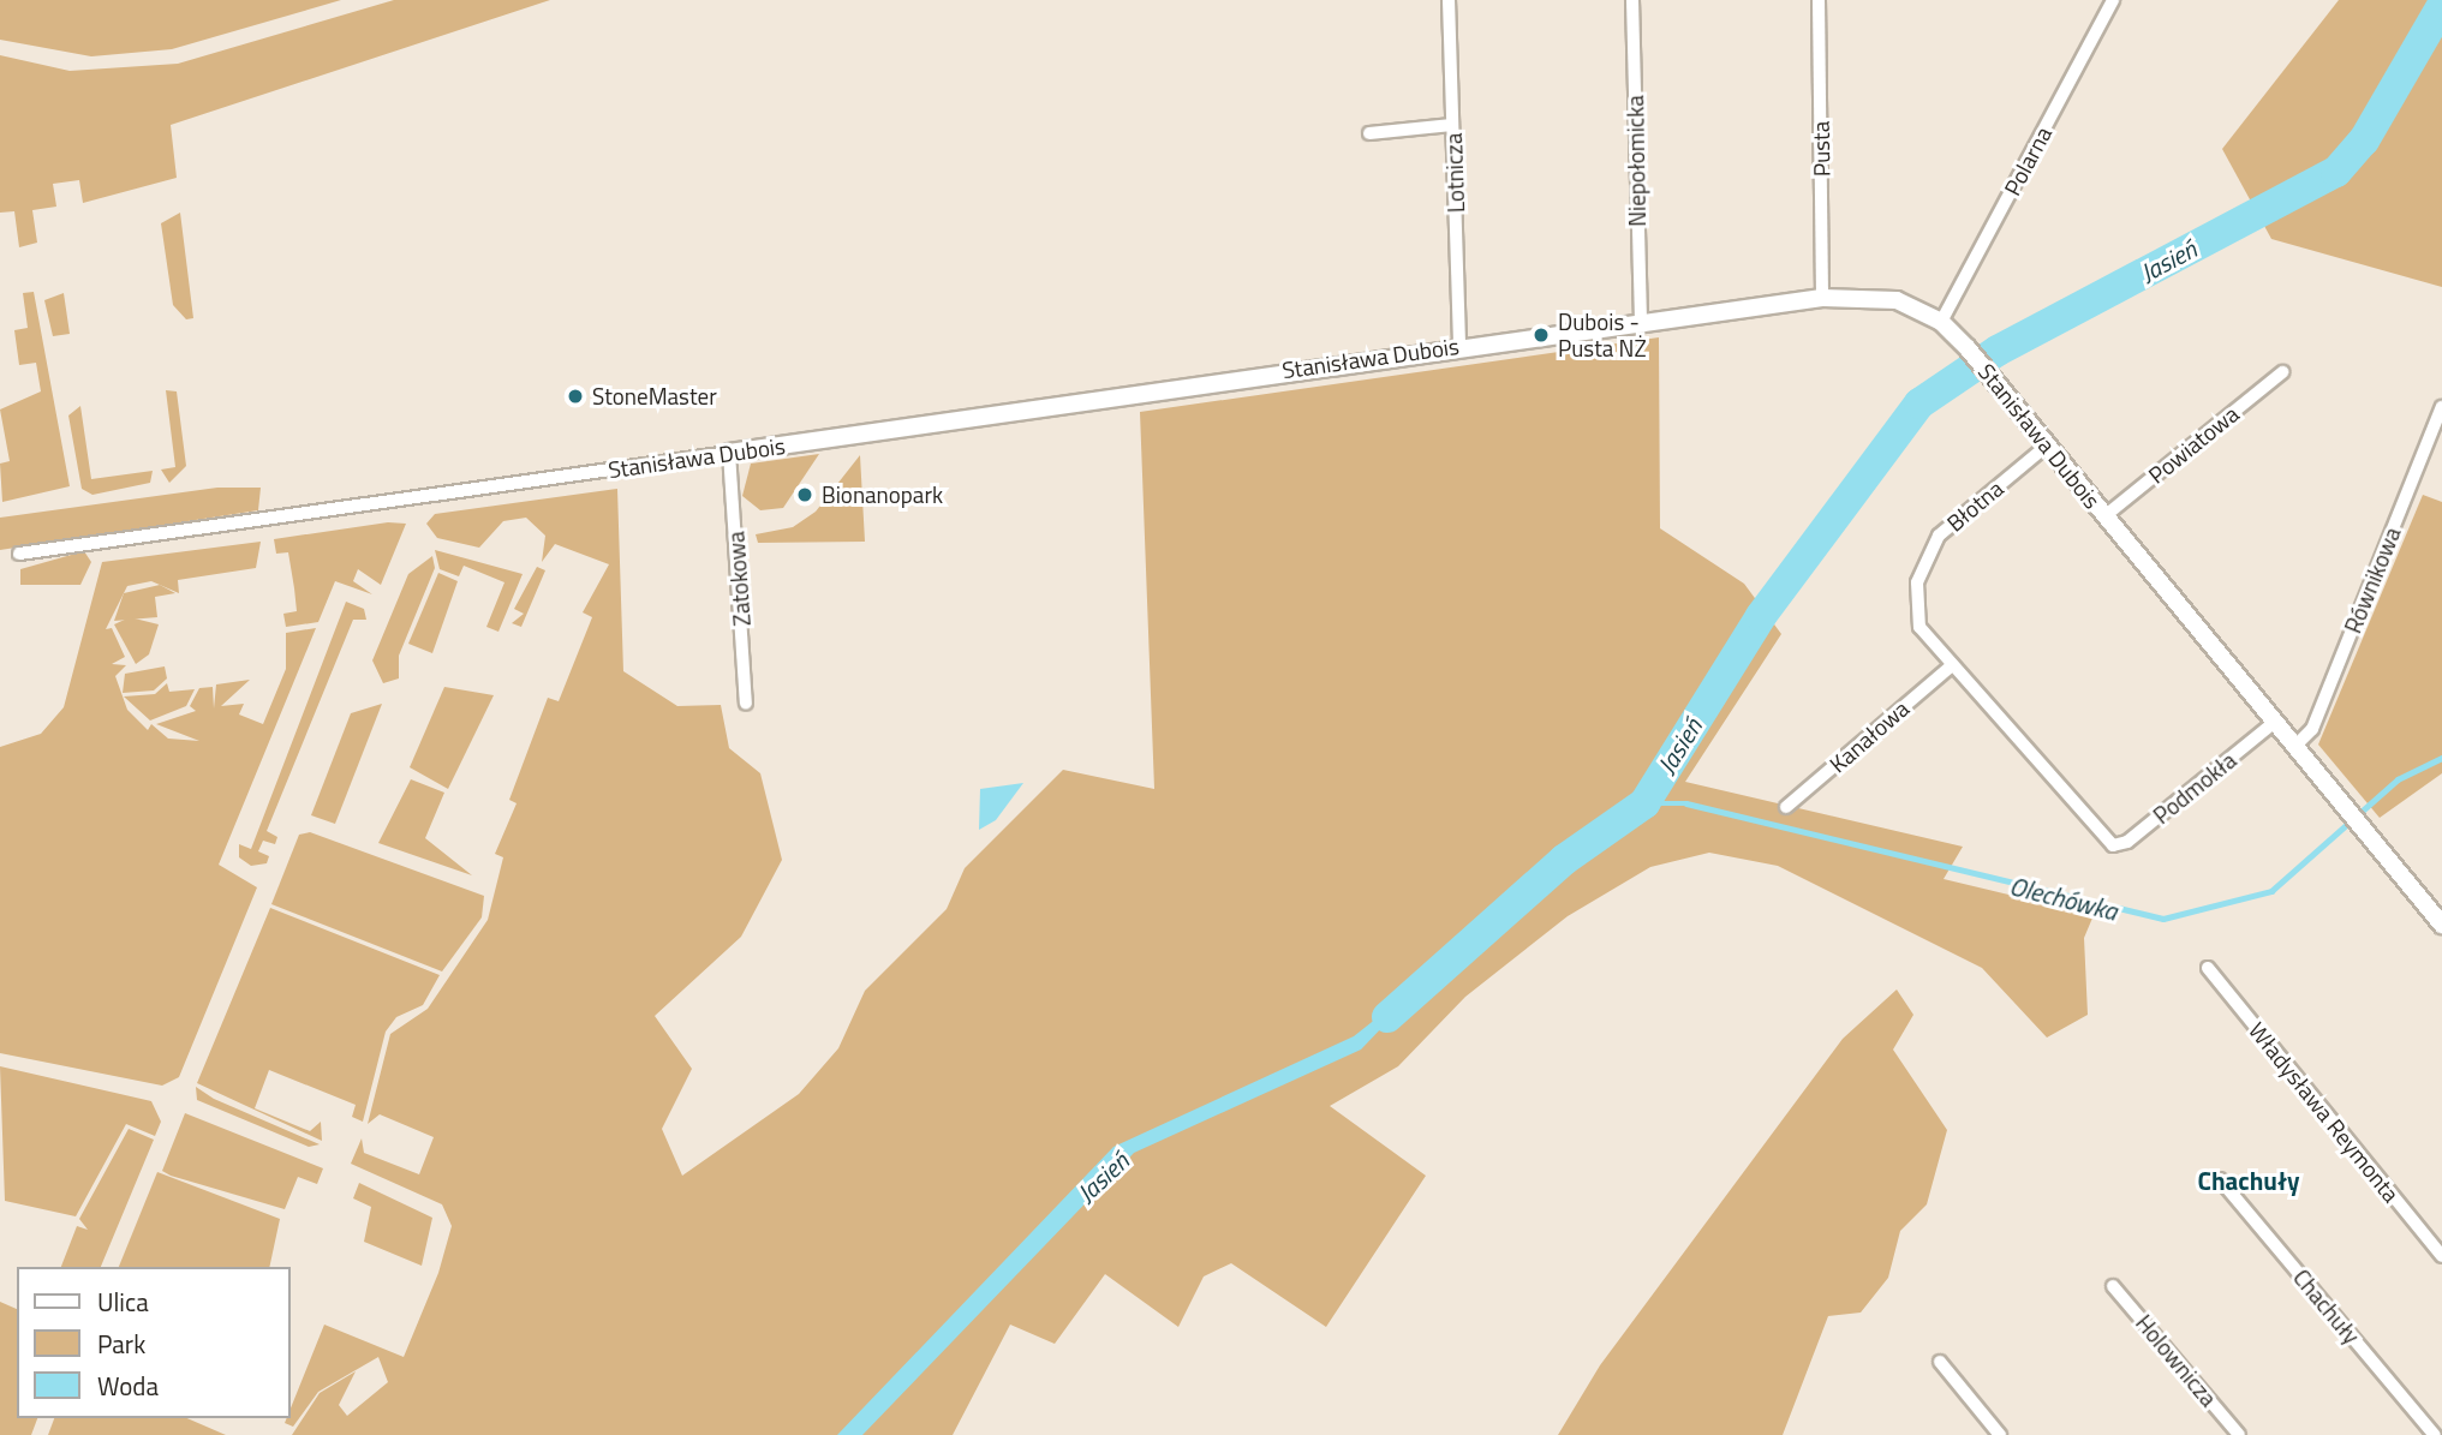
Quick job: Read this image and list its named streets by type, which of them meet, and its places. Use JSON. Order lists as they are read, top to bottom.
{
  "streets": {
    "street": [
      "Pusta",
      "Niepołomicka",
      "Polarna",
      "Lotnicza",
      "Stanisława Dubois",
      "Powiatowa",
      "Błotna",
      "Zatokowa",
      "Równikowa",
      "Kanałowa",
      "Podmokła",
      "Władysława Reymonta",
      "Chachuły",
      "Holownicza"
    ]
  },
  "crossings": [
    ["Pusta", "Stanisława Dubois"],
    ["Niepołomicka", "Stanisława Dubois"],
    ["Polarna", "Stanisława Dubois"],
    ["Lotnicza", "Stanisława Dubois"],
    ["Stanisława Dubois", "Powiatowa"],
    ["Stanisława Dubois", "Błotna"],
    ["Stanisława Dubois", "Zatokowa"],
    ["Stanisława Dubois", "Równikowa"],
    ["Stanisława Dubois", "Podmokła"],
    ["Błotna", "Kanałowa"],
    ["Błotna", "Podmokła"],
    ["Kanałowa", "Podmokła"]
  ],
  "districts": ["Chachuły"],
  "water": ["Jasień", "Olechówka"],
  "places": ["Dubois - Pusta NŻ", "StoneMaster", "Bionanopark"],
  "legend": ["Ulica", "Park", "Woda"]
}
